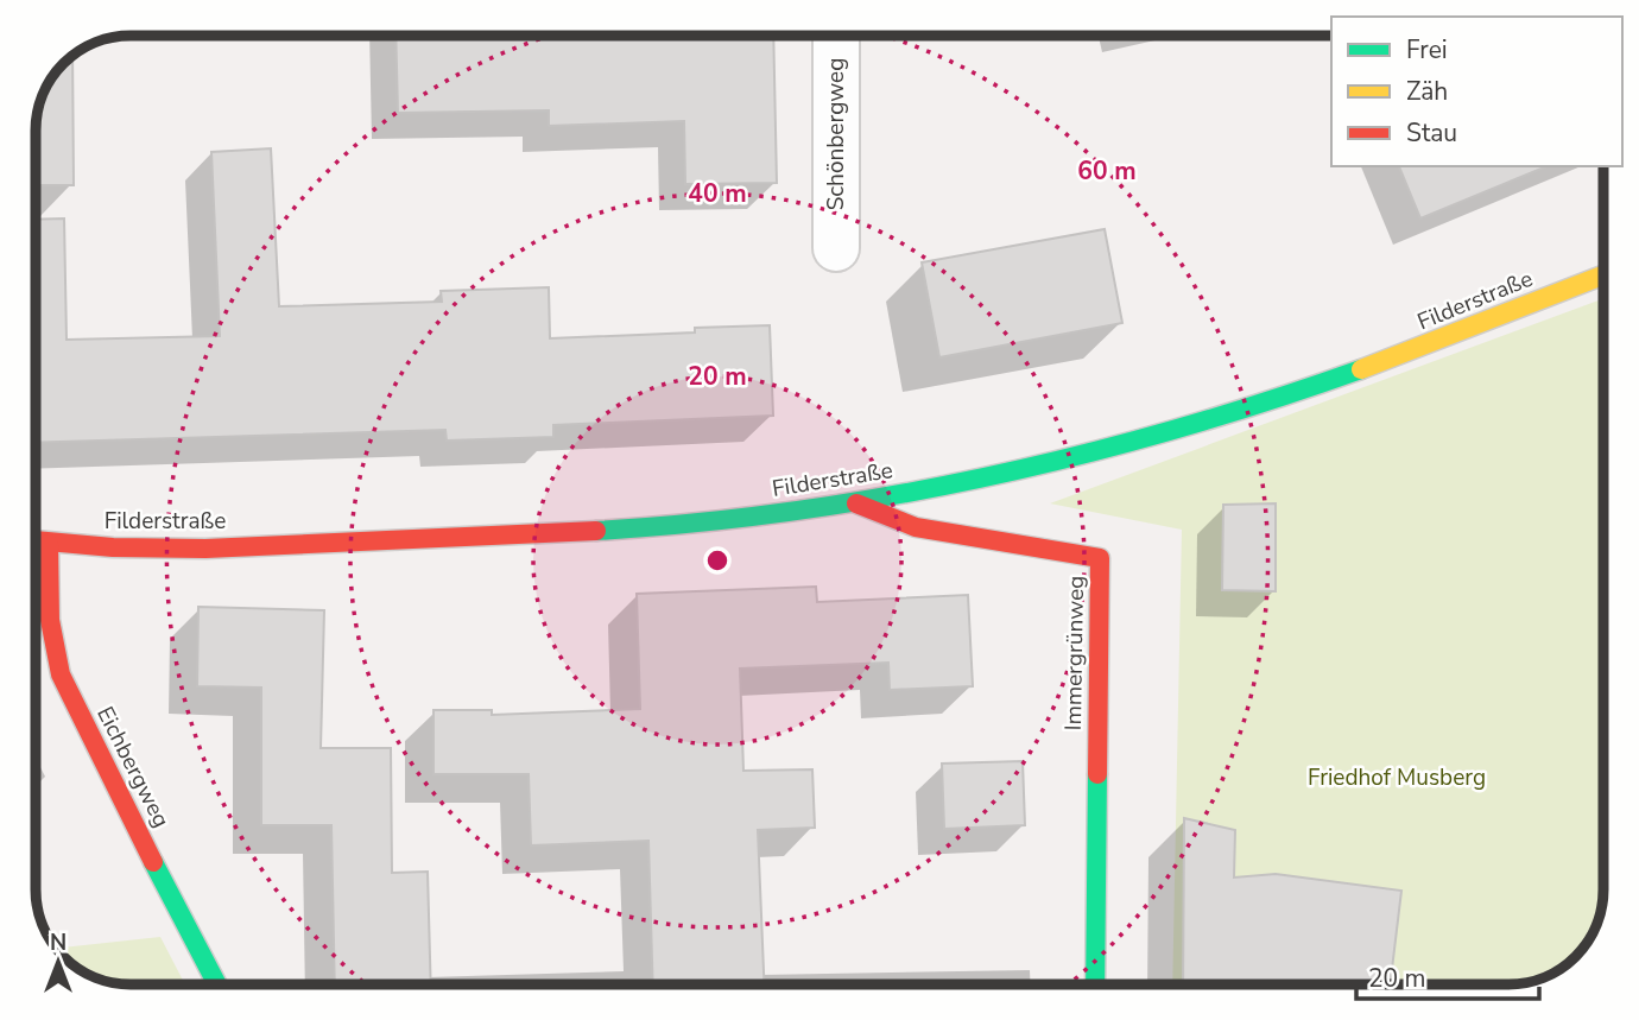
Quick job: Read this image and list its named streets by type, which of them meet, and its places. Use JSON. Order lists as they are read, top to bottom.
{
  "streets": {
    "main road": ["Filderstraße", "Immergrünweg", "Eichbergweg"],
    "street": ["Schönbergweg"]
  },
  "crossings": [
    ["Filderstraße", "Immergrünweg"],
    ["Filderstraße", "Eichbergweg"]
  ],
  "parks": ["Friedhof Musberg"],
  "legend": ["Frei", "Zäh", "Stau"],
  "scale_bar": "20 m",
  "north": "top",
  "rings": ["60 m", "40 m", "20 m"]
}
